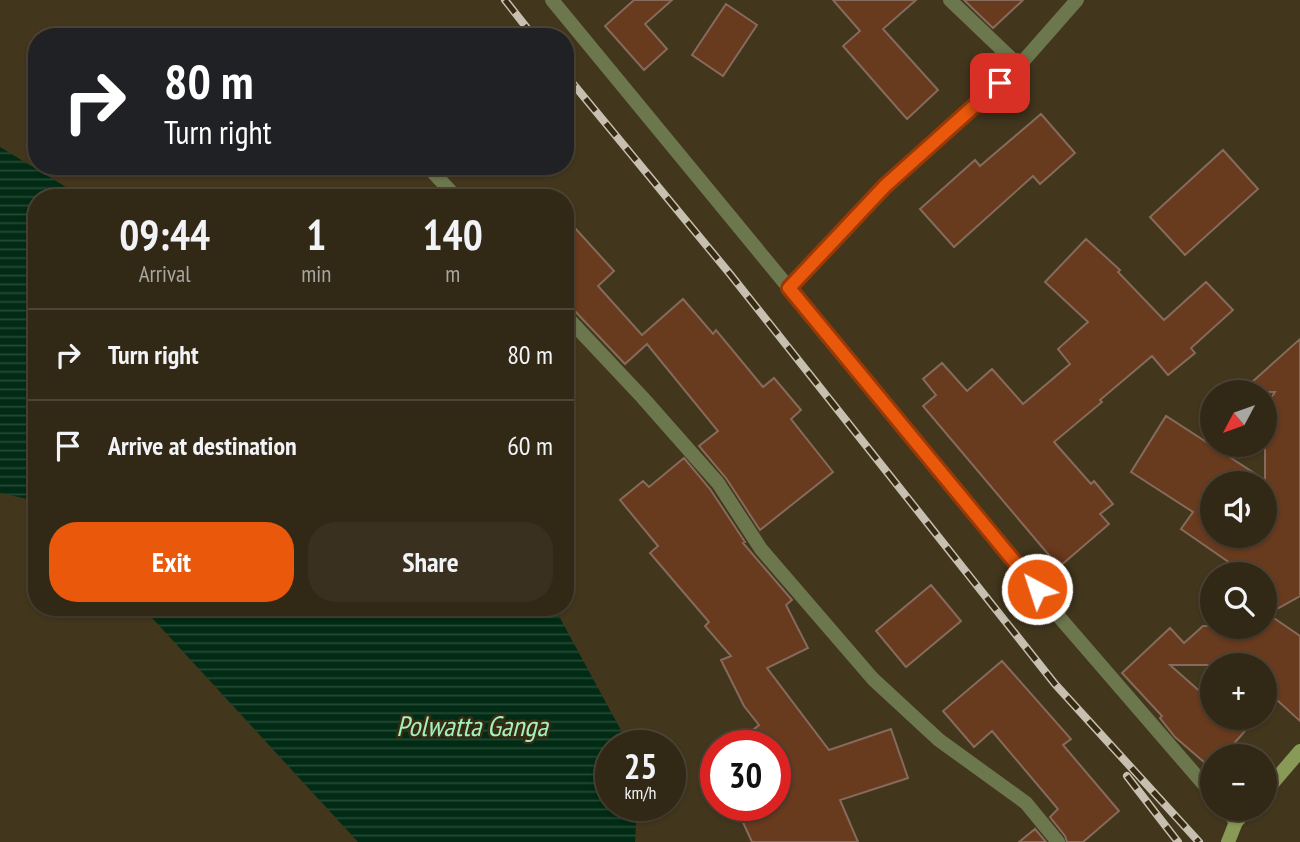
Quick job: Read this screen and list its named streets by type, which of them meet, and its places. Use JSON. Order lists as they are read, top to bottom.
{
  "water": ["Polwatta Ganga"],
  "north": "bottom left",
  "page": {
    "turn": ["80 m", "Turn right"],
    "eta": [
      "09:44",
      "Arrival",
      "1",
      "min",
      "140",
      "m"
    ],
    "list": [
      {
        "name": "Turn right",
        "value": "80 m"
      },
      {
        "name": "Arrive at destination",
        "value": "60 m"
      }
    ],
    "map_buttons": ["+", "−"],
    "buttons": ["Exit", "Share"],
    "speed": "25 km/h",
    "limit": "30"
  }
}
